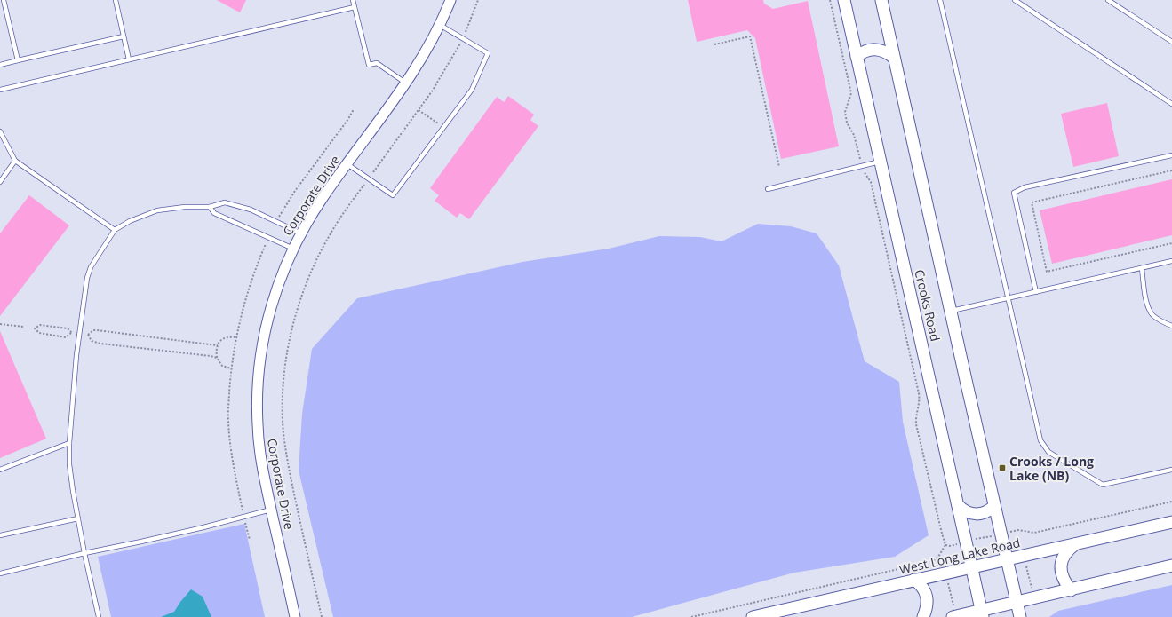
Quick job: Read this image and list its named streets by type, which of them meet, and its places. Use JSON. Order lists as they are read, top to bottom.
{
  "streets": {
    "main road": ["Crooks Road", "West Long Lake Road"],
    "street": ["Corporate Drive"]
  },
  "crossings": [
    ["Crooks Road", "West Long Lake Road"]
  ],
  "places": {
    "transit": ["Crooks / Long Lake (NB)"]
  }
}
